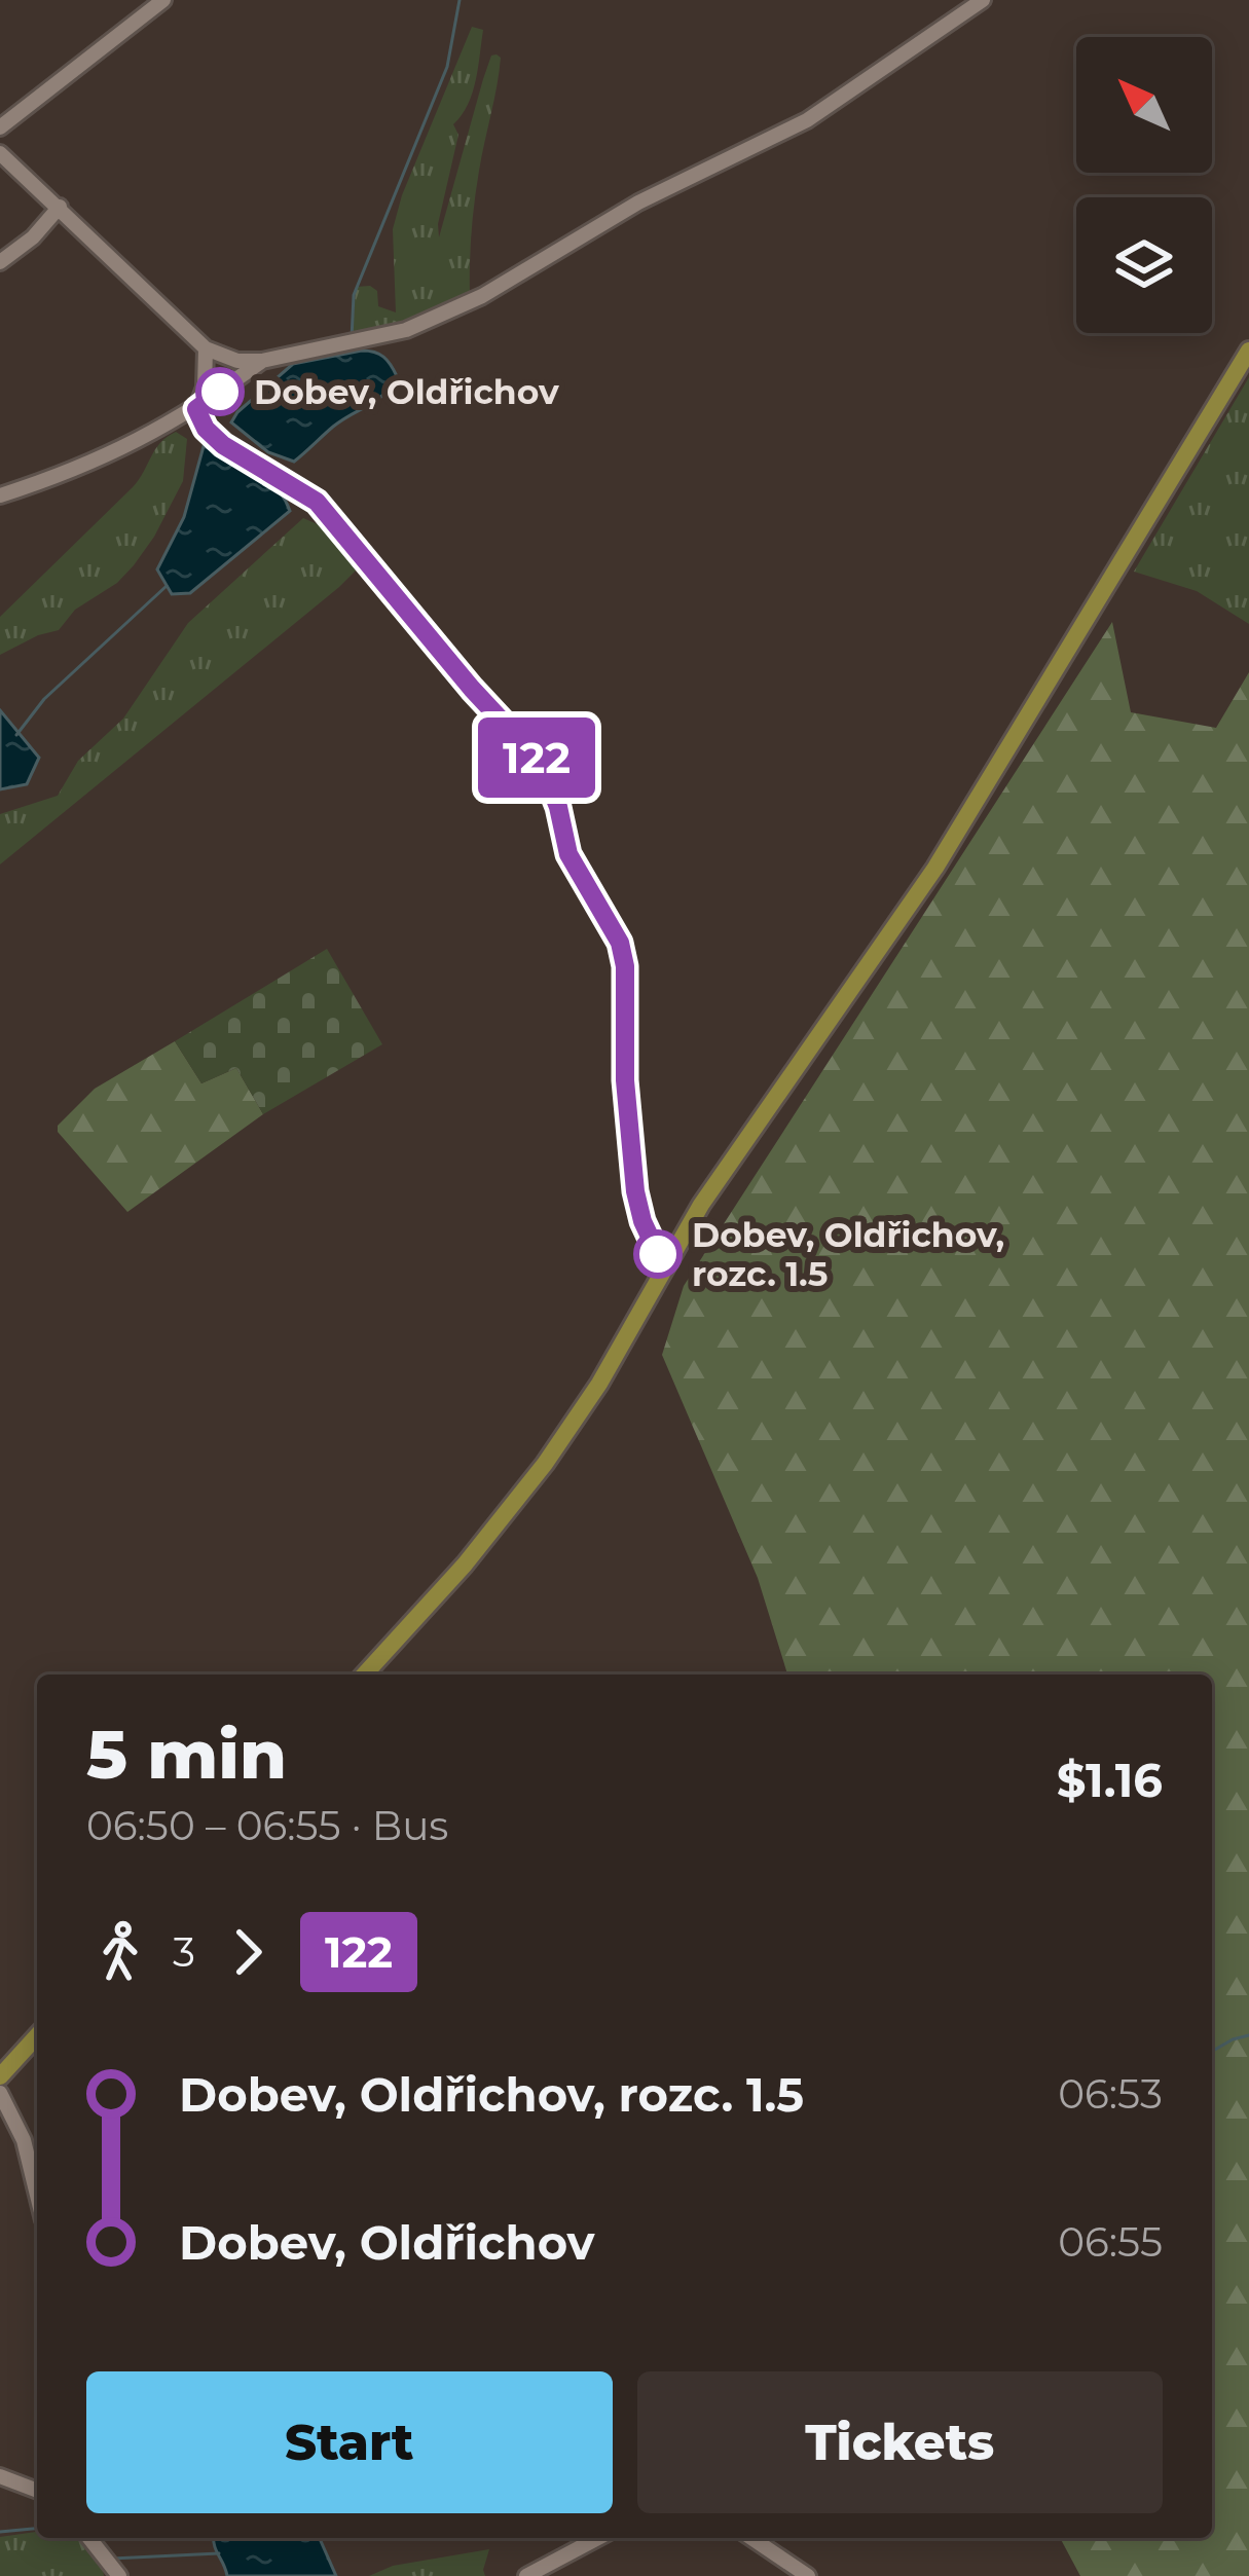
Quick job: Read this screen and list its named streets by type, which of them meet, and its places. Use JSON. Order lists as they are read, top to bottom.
{
  "places": ["Dobev, Oldřichov", "Dobev, Oldřichov, rozc. 1.5"],
  "lines": ["bus line 122"],
  "north": "top left",
  "page": {
    "on_map": "122",
    "heading": ["5 min", "06:50 – 06:55 · Bus", "$1.16"],
    "legs": ["3", "122"],
    "list": [
      {
        "name": "Dobev, Oldřichov, rozc. 1.5",
        "value": "06:53"
      },
      {
        "name": "Dobev, Oldřichov",
        "value": "06:55"
      }
    ],
    "buttons": ["Start", "Tickets"]
  }
}
